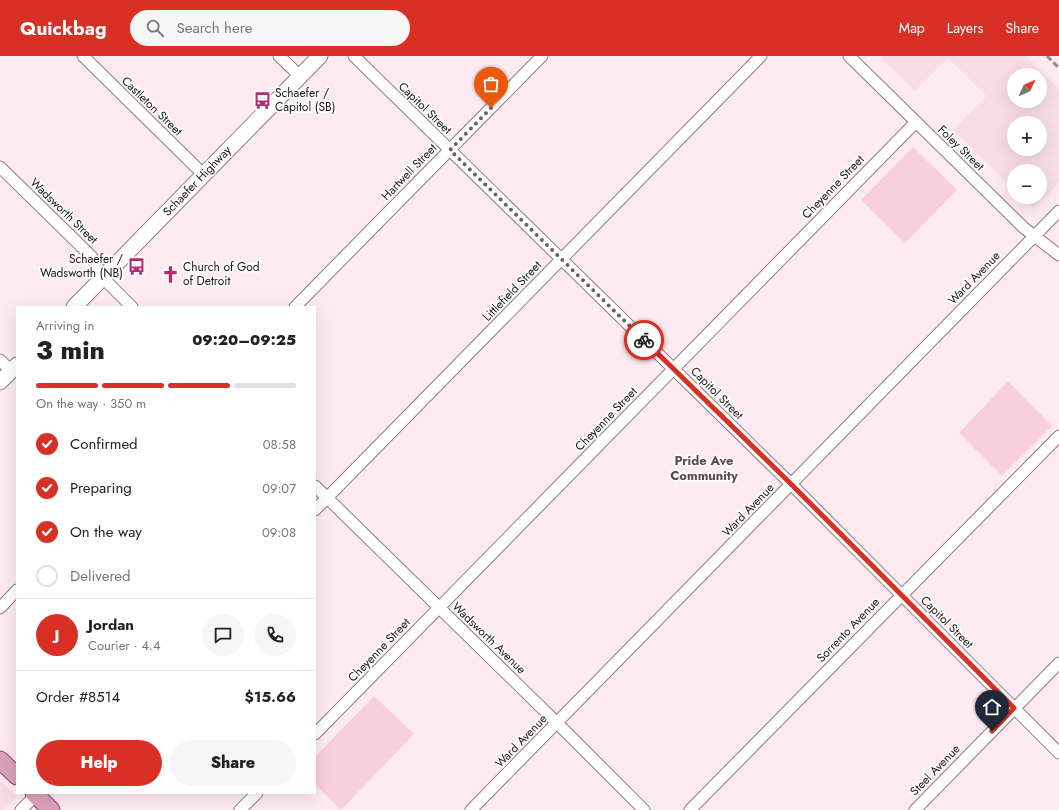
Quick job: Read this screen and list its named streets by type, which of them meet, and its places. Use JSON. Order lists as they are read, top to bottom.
{
  "streets": {
    "street": [
      "Castleton Street",
      "Capitol Street",
      "Foley Street",
      "Hartwell Street",
      "Schaefer Highway",
      "Cheyenne Street",
      "Wadsworth Street",
      "Ward Avenue",
      "Littlefield Street",
      "Sorrento Avenue",
      "Wadsworth Avenue",
      "Steel Avenue"
    ]
  },
  "crossings": [
    ["Castleton Street", "Schaefer Highway"],
    ["Capitol Street", "Hartwell Street"],
    ["Capitol Street", "Cheyenne Street"],
    ["Capitol Street", "Ward Avenue"],
    ["Capitol Street", "Littlefield Street"],
    ["Capitol Street", "Sorrento Avenue"],
    ["Capitol Street", "Steel Avenue"],
    ["Foley Street", "Cheyenne Street"],
    ["Foley Street", "Ward Avenue"],
    ["Schaefer Highway", "Wadsworth Street"],
    ["Cheyenne Street", "Wadsworth Avenue"],
    ["Ward Avenue", "Wadsworth Avenue"],
    ["Littlefield Street", "Wadsworth Avenue"]
  ],
  "districts": ["Pride Ave Community"],
  "places": {
    "bus stop": ["Schaefer / Capitol (SB)", "Schaefer / Wadsworth (NB)"],
    "church": ["Church of God of Detroit"]
  },
  "north": "top right",
  "page": {
    "header": "Quickbag",
    "search": "Search here",
    "nav": ["Map", "Layers", "Share"],
    "map_buttons": ["+", "−"],
    "heading": ["3 min", "Arriving in", "09:20–09:25"],
    "panel": [
      "Jordan",
      "Courier · 4.4",
      "Order #8514",
      "$15.66"
    ],
    "bar": "On the way · 350 m",
    "list": [
      ["Confirmed", "08:58"],
      ["Preparing", "09:07"],
      ["On the way", "09:08"],
      "Delivered"
    ],
    "round": "J",
    "buttons": ["Help", "Share"]
  }
}
